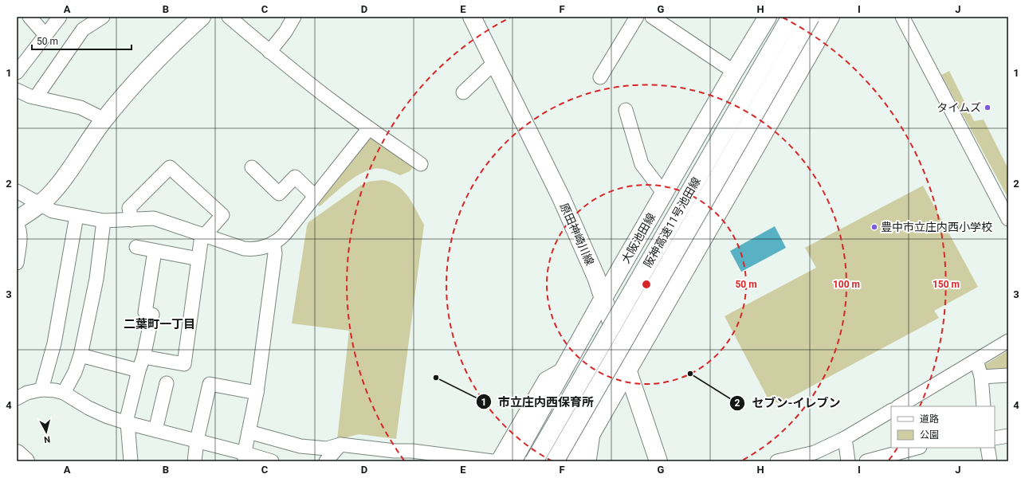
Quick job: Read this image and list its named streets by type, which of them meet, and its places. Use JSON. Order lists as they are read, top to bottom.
{
  "streets": {
    "main road": ["阪神高速11号池田線", "原田神崎川線", "大阪池田線"]
  },
  "crossings": [
    ["原田神崎川線", "大阪池田線"]
  ],
  "districts": ["二葉町一丁目"],
  "places": [
    "タイムズ",
    "豊中市立庄内西小学校",
    "セブン-イレブン",
    "市立庄内西保育所"
  ],
  "legend": ["道路", "公園"],
  "scale_bar": "50 m",
  "north": "bottom",
  "grid": {
    "columns": [
      "A",
      "B",
      "C",
      "D",
      "E",
      "F",
      "G",
      "H",
      "I",
      "J"
    ],
    "rows": [
      "1",
      "2",
      "3",
      "4"
    ]
  },
  "rings": ["50 m", "100 m", "150 m"]
}
